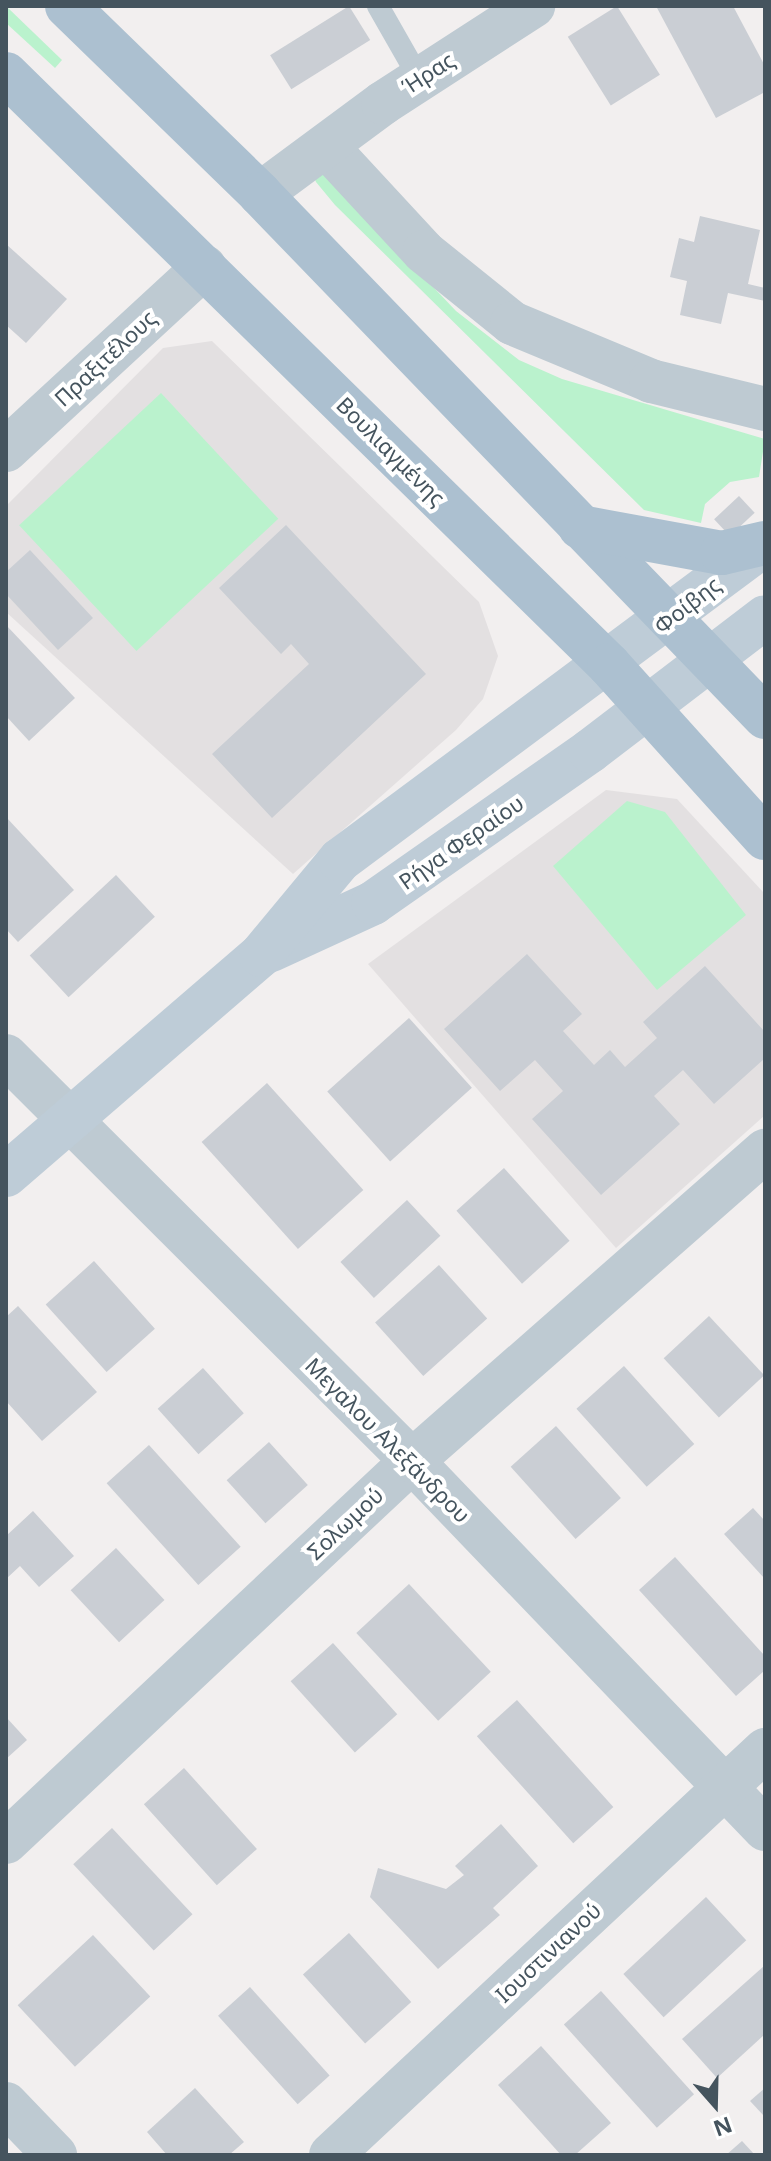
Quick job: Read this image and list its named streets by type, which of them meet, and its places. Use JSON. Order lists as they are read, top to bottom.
{
  "streets": {
    "main road": ["Βουλιαγμένης"],
    "street": [
      "Ήρας",
      "Πραξιτέλους",
      "Φοίβης",
      "Ρήγα Φεραίου",
      "Μεγαλου Αλεξάνδρου",
      "Σολωμού",
      "Ιουστινιανού"
    ]
  },
  "crossings": [
    ["Πραξιτέλους", "Βουλιαγμένης"],
    ["Βουλιαγμένης", "Φοίβης"],
    ["Βουλιαγμένης", "Ρήγα Φεραίου"],
    ["Φοίβης", "Ρήγα Φεραίου"],
    ["Ρήγα Φεραίου", "Μεγαλου Αλεξάνδρου"],
    ["Μεγαλου Αλεξάνδρου", "Σολωμού"],
    ["Μεγαλου Αλεξάνδρου", "Ιουστινιανού"]
  ],
  "north": "bottom"
}
